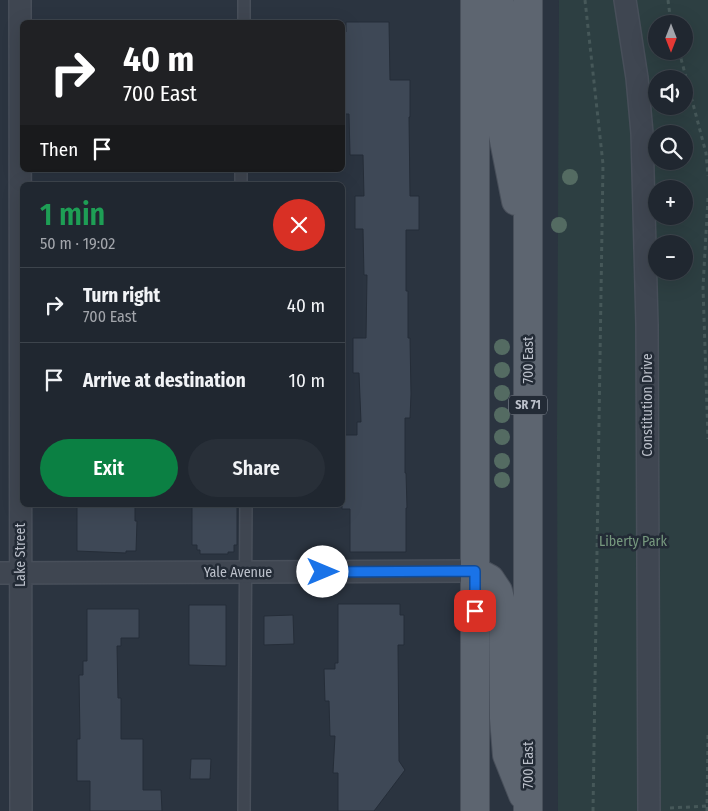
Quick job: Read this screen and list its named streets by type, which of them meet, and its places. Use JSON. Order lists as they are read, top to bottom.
{
  "streets": {
    "main road": ["700 East", "SR 71"],
    "street": ["Constitution Drive", "Lake Street", "Yale Avenue"]
  },
  "crossings": [
    ["Lake Street", "Yale Avenue"]
  ],
  "parks": ["Liberty Park"],
  "north": "bottom",
  "page": {
    "map_buttons": ["+", "−"],
    "turn": ["40 m", "700 East"],
    "then": "Then",
    "heading": ["1 min", "50 m · 19:02"],
    "list": [
      {
        "name": "Turn right",
        "note": "700 East",
        "value": "40 m"
      },
      {
        "name": "Arrive at destination",
        "value": "10 m"
      }
    ],
    "buttons": ["Exit", "Share"]
  }
}
